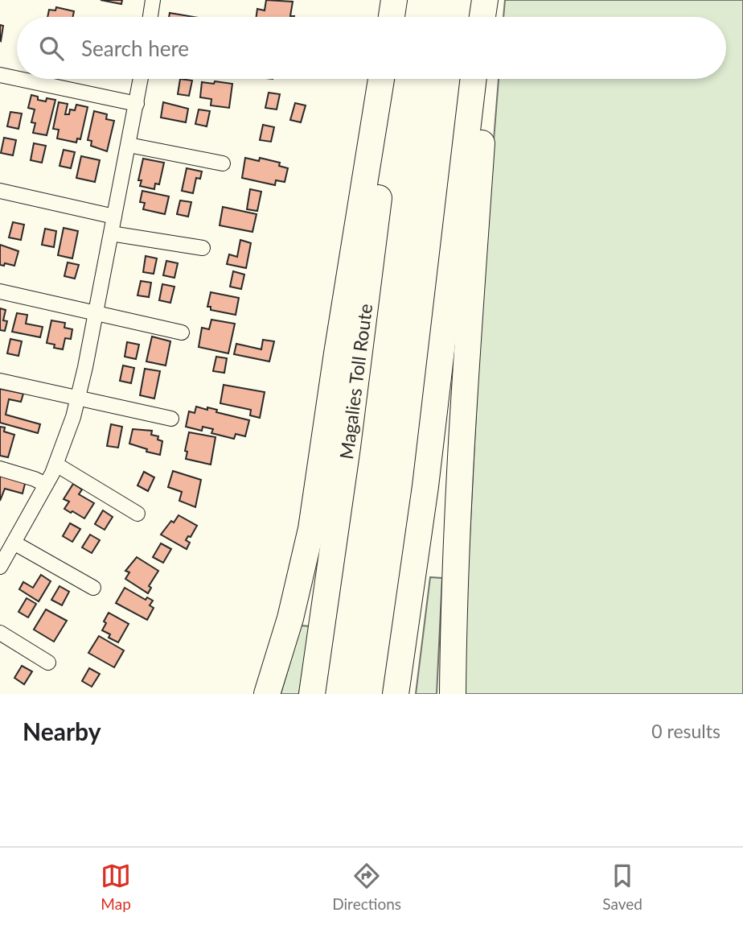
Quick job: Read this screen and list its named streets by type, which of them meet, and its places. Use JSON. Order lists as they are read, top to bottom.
{
  "streets": {
    "highway": ["Magalies Toll Route"]
  },
  "page": {
    "search": "Search here",
    "heading": ["Nearby", "0 results"],
    "nav": ["Map", "Directions", "Saved"]
  }
}
